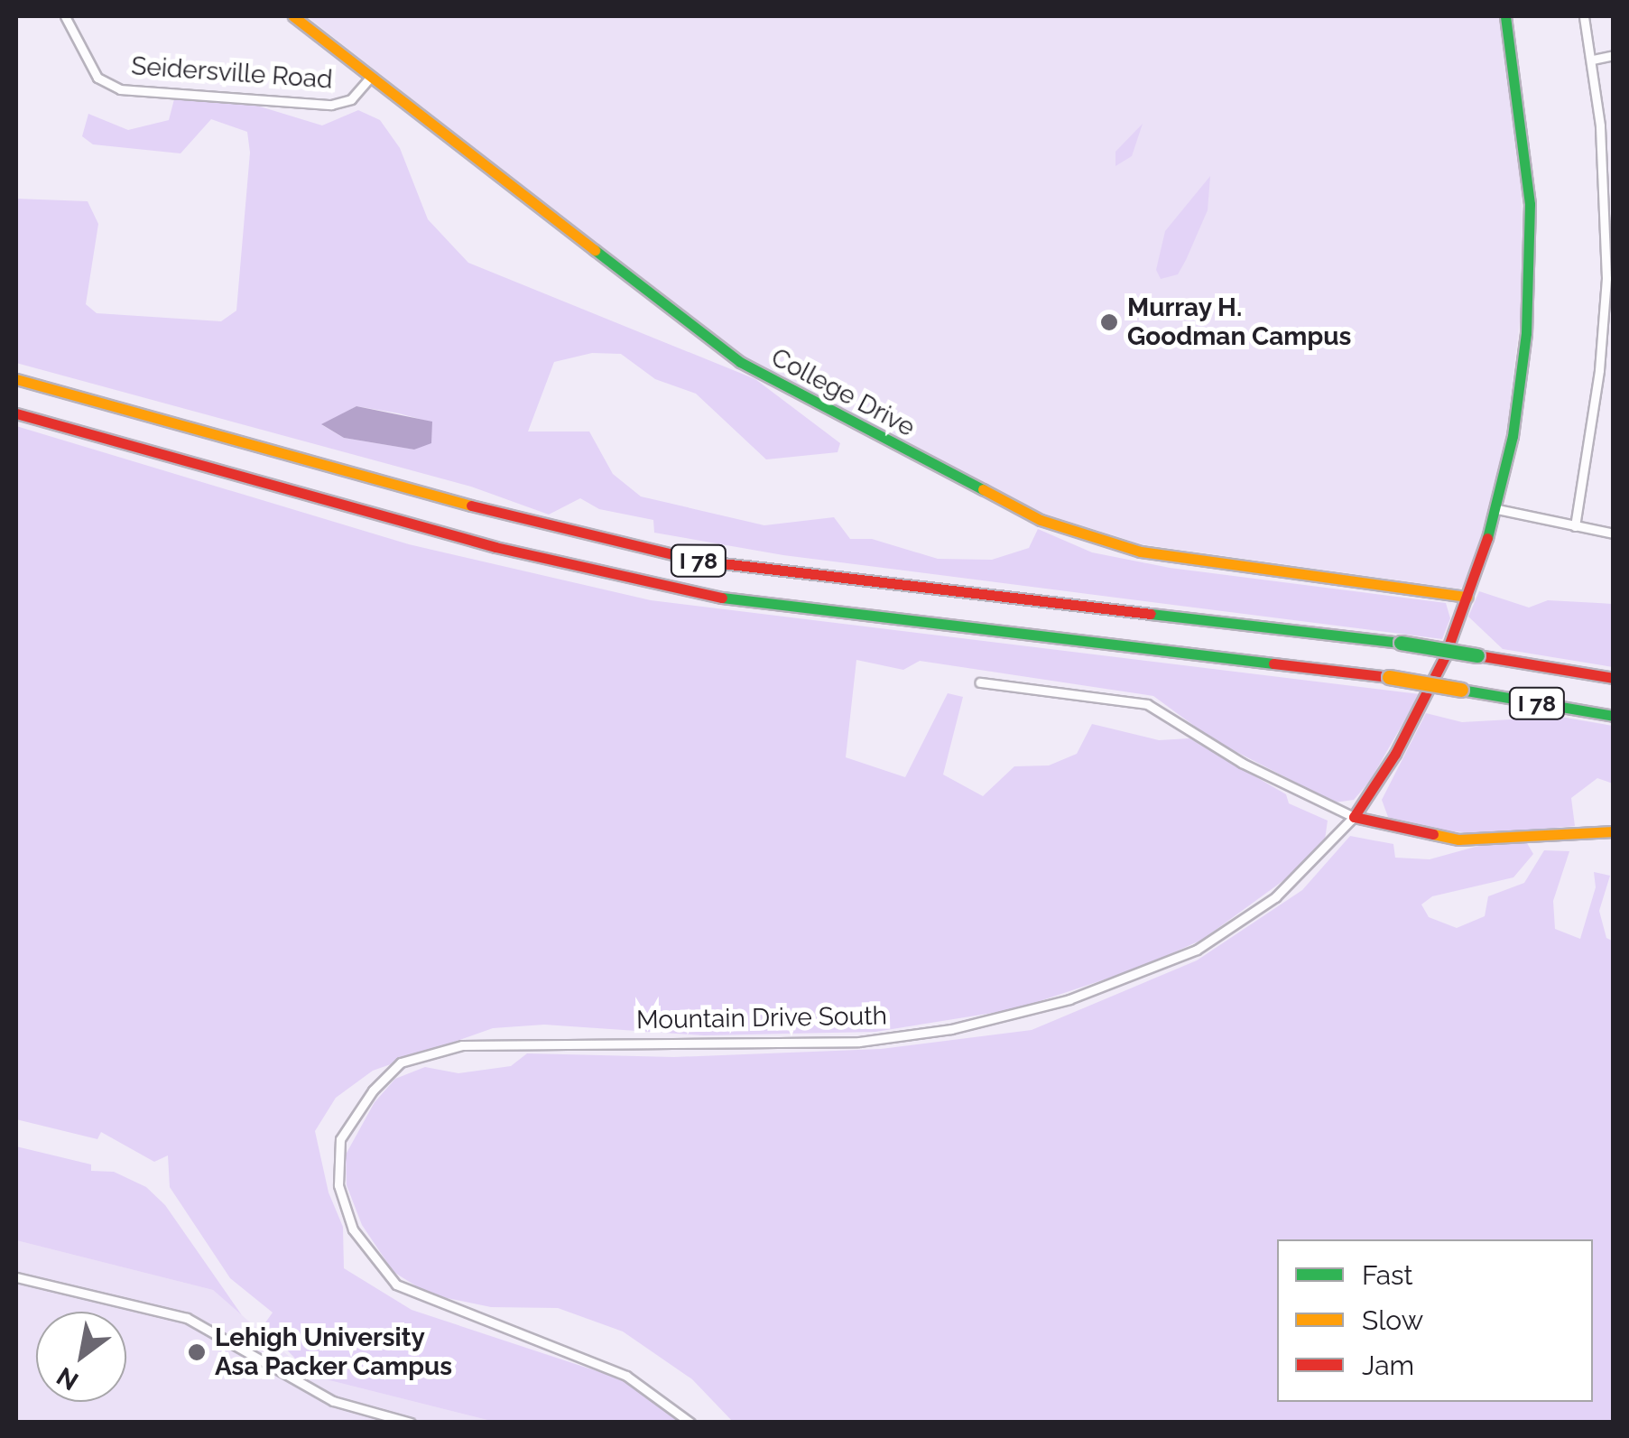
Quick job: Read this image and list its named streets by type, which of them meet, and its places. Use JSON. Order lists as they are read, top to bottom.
{
  "streets": {
    "main road": ["College Drive", "I 78", "Mountain Drive South"],
    "street": ["Seidersville Road"]
  },
  "crossings": [
    ["Seidersville Road", "College Drive"],
    ["College Drive", "Mountain Drive South"]
  ],
  "places": ["Murray H. Goodman Campus", "Lehigh University Asa Packer Campus"],
  "legend": ["Fast", "Slow", "Jam"],
  "north": "bottom left"
}
